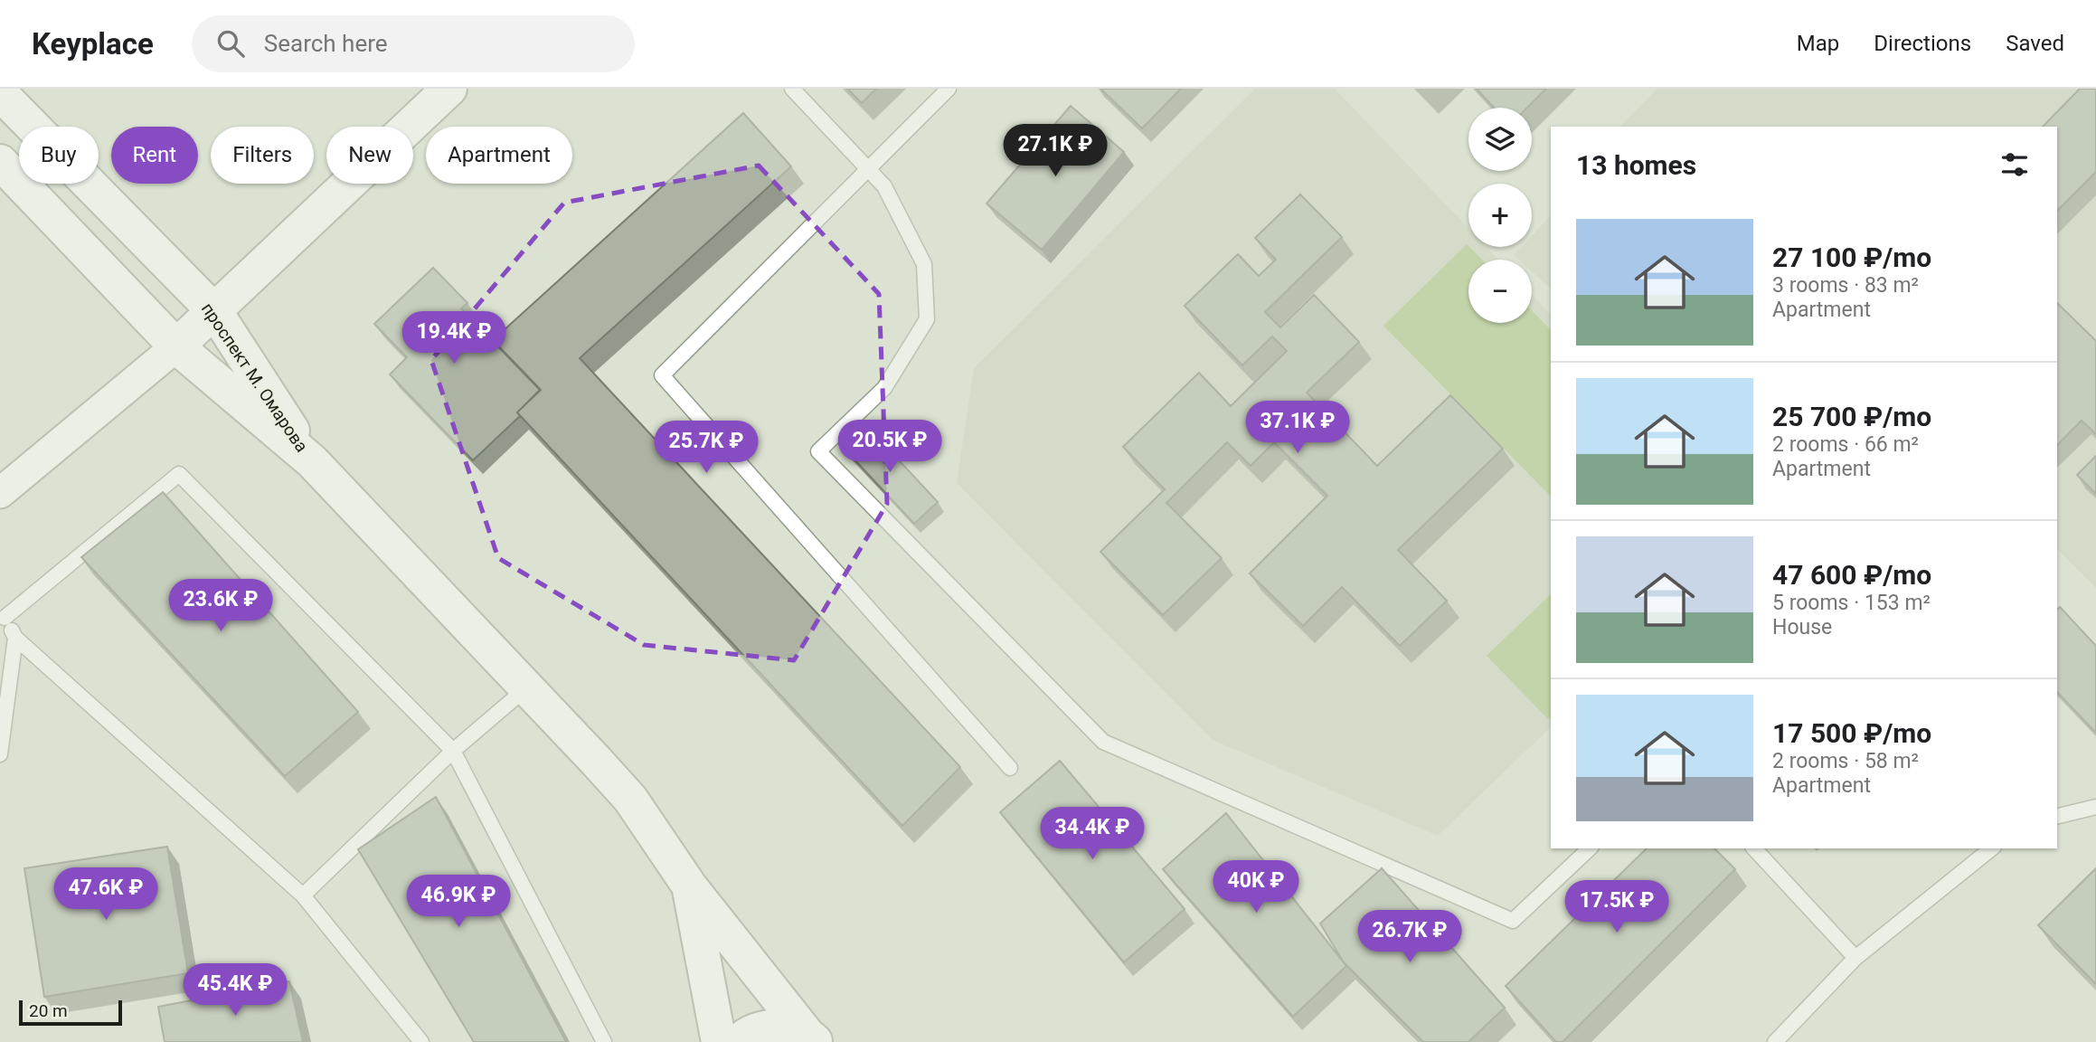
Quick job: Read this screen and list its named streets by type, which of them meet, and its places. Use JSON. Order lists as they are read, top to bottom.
{
  "streets": {
    "main road": ["проспект М. Омарова"]
  },
  "scale_bar": "20 m",
  "page": {
    "header": "Keyplace",
    "search": "Search here",
    "nav": ["Map", "Directions", "Saved"],
    "map_buttons": ["+", "−"],
    "price": [
      "27.1K ₽",
      "19.4K ₽",
      "37.1K ₽",
      "20.5K ₽",
      "25.7K ₽",
      "23.6K ₽",
      "34.4K ₽",
      "40K ₽",
      "47.6K ₽",
      "46.9K ₽",
      "17.5K ₽",
      "26.7K ₽",
      "45.4K ₽"
    ],
    "chip": [
      "Buy",
      "Rent",
      "Filters",
      "New",
      "Apartment"
    ],
    "heading": "13 homes",
    "list": [
      {
        "name": "27 100 ₽/mo",
        "note": "3 rooms · 83 m² · Apartment"
      },
      {
        "name": "25 700 ₽/mo",
        "note": "2 rooms · 66 m² · Apartment"
      },
      {
        "name": "47 600 ₽/mo",
        "note": "5 rooms · 153 m² · House"
      },
      {
        "name": "17 500 ₽/mo",
        "note": "2 rooms · 58 m² · Apartment"
      }
    ],
    "scale": "20 m"
  }
}
